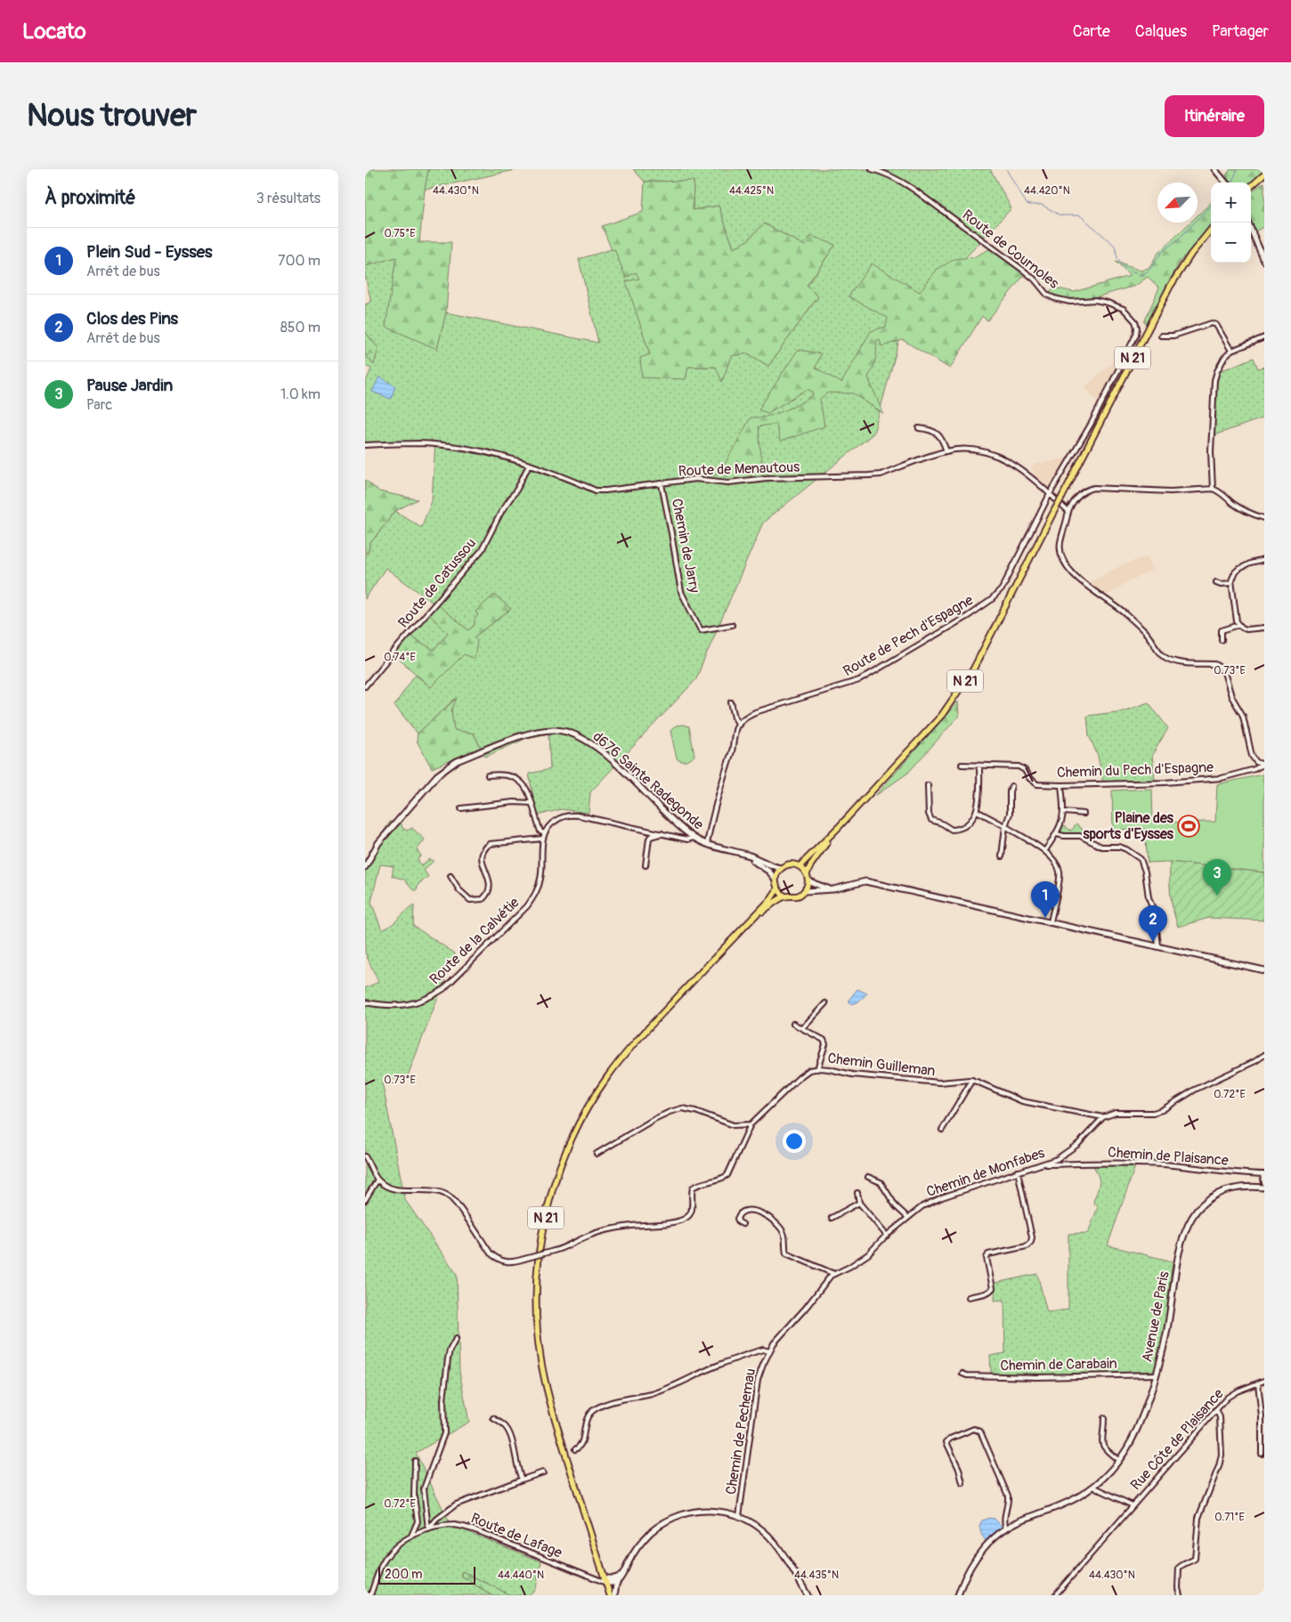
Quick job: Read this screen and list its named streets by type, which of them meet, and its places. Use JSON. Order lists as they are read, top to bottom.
{
  "streets": {
    "main road": ["N 21", "d676 Sainte Radegonde", "Avenue de Paris"],
    "street": [
      "Route de Cournoles",
      "Route de Menautous",
      "Chemin de Jarry",
      "Route de Catussou",
      "Route de Pech d'Espagne",
      "Chemin du Pech d'Espagne",
      "Route de la Calvétie",
      "Chemin Guilleman",
      "Chemin de Plaisance",
      "Chemin de Monfabes",
      "Chemin de Carabain",
      "Chemin de Pechemau",
      "Rue Côte de Plaisance",
      "Route de Lafage"
    ]
  },
  "crossings": [
    ["Route de Cournoles", "Route de Menautous"],
    ["Route de Cournoles", "Route de Pech d'Espagne"],
    ["N 21", "Route de Lafage"],
    ["Route de Menautous", "Chemin de Jarry"],
    ["Route de Menautous", "Route de Catussou"],
    ["Route de Menautous", "Route de Pech d'Espagne"],
    ["d676 Sainte Radegonde", "Route de la Calvétie"],
    ["Chemin Guilleman", "Chemin de Monfabes"],
    ["Chemin de Plaisance", "Chemin de Monfabes"],
    ["Chemin de Monfabes", "Chemin de Pechemau"],
    ["Avenue de Paris", "Chemin de Carabain"]
  ],
  "places": {
    "sports": ["Plaine des sports d'Eysses"]
  },
  "scale_bar": "200 m",
  "north": "bottom left",
  "page": {
    "header": "Locato",
    "nav": ["Carte", "Calques", "Partager"],
    "buttons": "Itinéraire",
    "title": "Nous trouver",
    "heading": ["À proximité", "3 résultats"],
    "map_buttons": ["+", "−"],
    "list": [
      {
        "mark": "1",
        "name": "Plein Sud - Eysses",
        "note": "Arrêt de bus",
        "value": "700 m"
      },
      {
        "mark": "2",
        "name": "Clos des Pins",
        "note": "Arrêt de bus",
        "value": "850 m"
      },
      {
        "mark": "3",
        "name": "Pause Jardin",
        "note": "Parc",
        "value": "1.0 km"
      }
    ],
    "pins": ["3", "1", "2"],
    "scale": "200 m"
  },
  "coordinates": [
    "44.425°N",
    "44.420°N",
    "44.430°N",
    "0.75°E",
    "0.74°E",
    "0.73°E",
    "0.72°E",
    "0.71°E",
    "44.440°N",
    "44.435°N"
  ]
}
